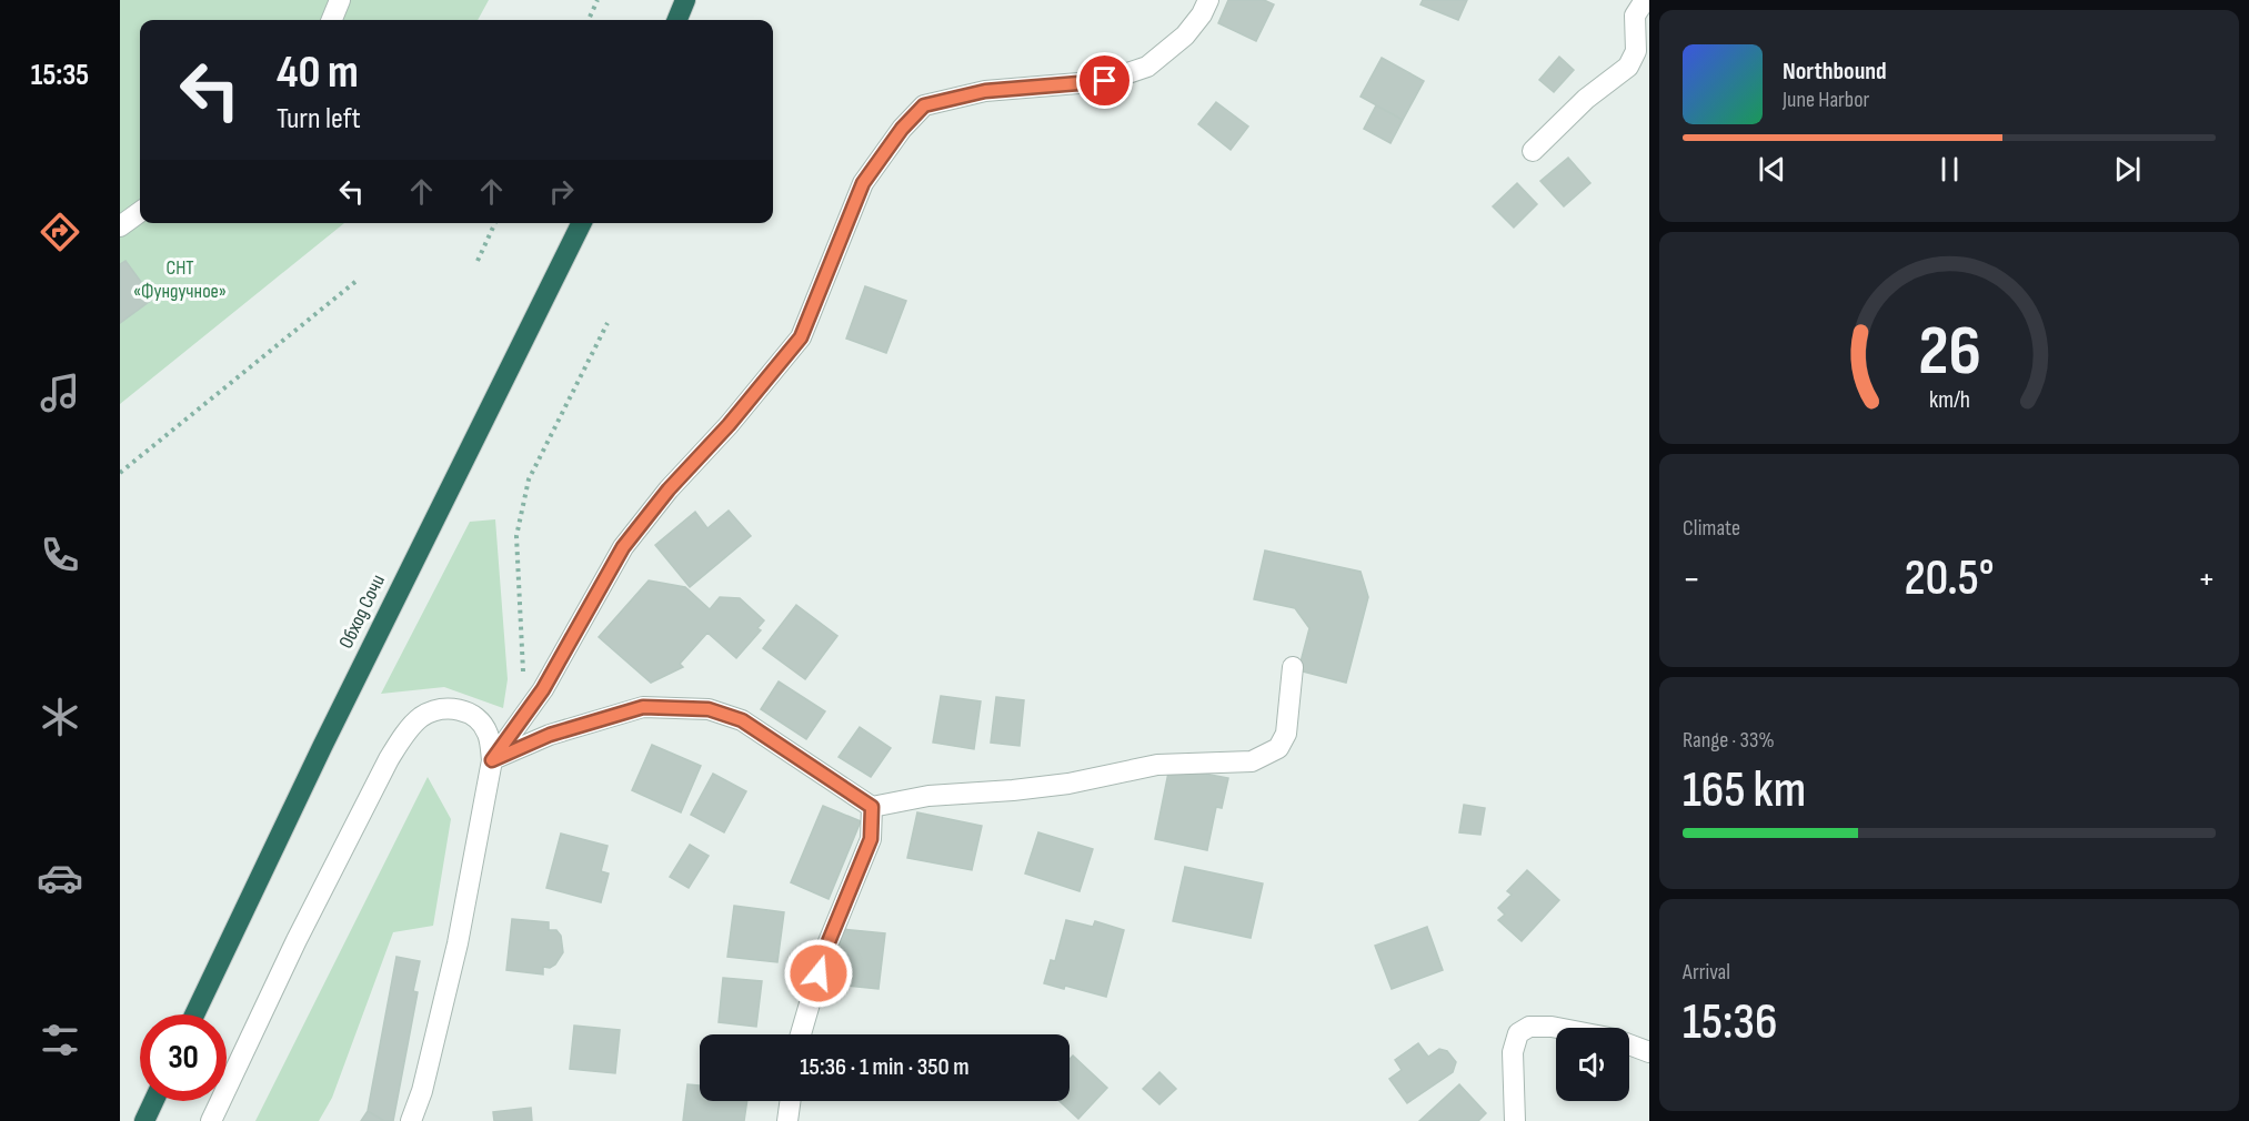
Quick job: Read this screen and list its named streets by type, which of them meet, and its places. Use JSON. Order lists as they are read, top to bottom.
{
  "streets": {
    "highway": ["Обход Сочи"]
  },
  "parks": ["СНТ «Фундучное»"],
  "page": {
    "tabs": "15:35",
    "turn": ["40 m", "Turn left"],
    "song": ["Northbound", "June Harbor"],
    "tile": [
      "Climate",
      ["Range · 33%", "165 km"],
      ["Arrival", "15:36"]
    ],
    "heat": ["−", "20.5°", "+"],
    "limit": "30",
    "trip": "15:36 · 1 min · 350 m",
    "gauge": ["26", "km/h"]
  }
}
